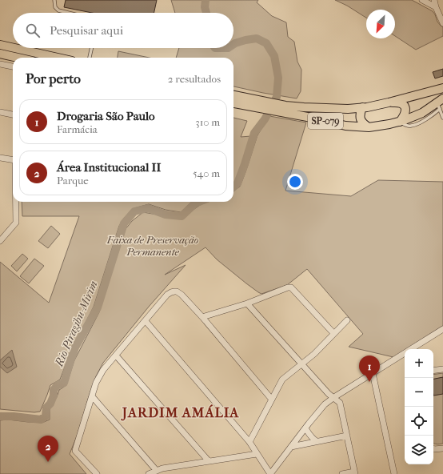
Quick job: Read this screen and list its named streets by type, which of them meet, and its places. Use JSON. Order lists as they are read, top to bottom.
{
  "streets": {
    "main road": ["SP-079"]
  },
  "districts": ["JARDIM AMÁLIA"],
  "water": ["Rio Piragibu-Mirim"],
  "parks": ["Faixa de Preservação Permanente"],
  "north": "bottom left",
  "page": {
    "search": "Pesquisar aqui",
    "heading": ["Por perto", "2 resultados"],
    "list": [
      {
        "mark": "1",
        "name": "Drogaria São Paulo",
        "note": "Farmácia",
        "value": "310 m"
      },
      {
        "mark": "2",
        "name": "Área Institucional II",
        "note": "Parque",
        "value": "540 m"
      }
    ],
    "map_buttons": ["+", "−"],
    "pins": ["1", "2"]
  }
}
